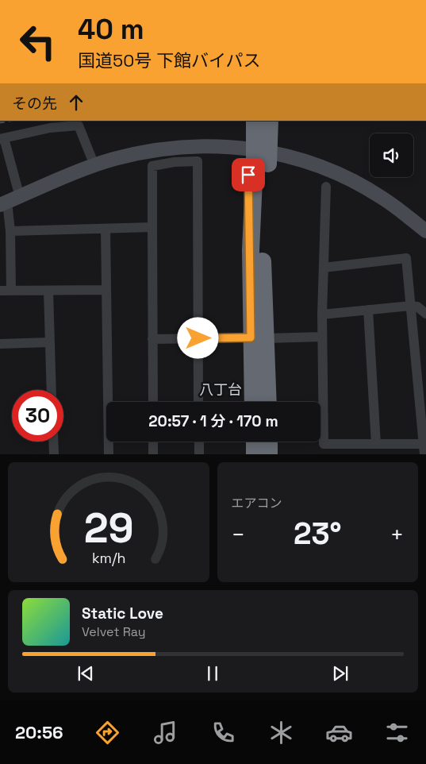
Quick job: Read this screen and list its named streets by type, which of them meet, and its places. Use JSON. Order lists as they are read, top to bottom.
{
  "districts": ["八丁台"],
  "page": {
    "turn": ["40 m", "国道50号 下館バイパス"],
    "then": "その先",
    "limit": "30",
    "trip": "20:57 · 1 分 · 170 m",
    "tile": "エアコン",
    "heat": ["−", "23°", "+"],
    "song": ["Static Love", "Velvet Ray"],
    "tabs": "20:56",
    "gauge": ["29", "km/h"]
  }
}
